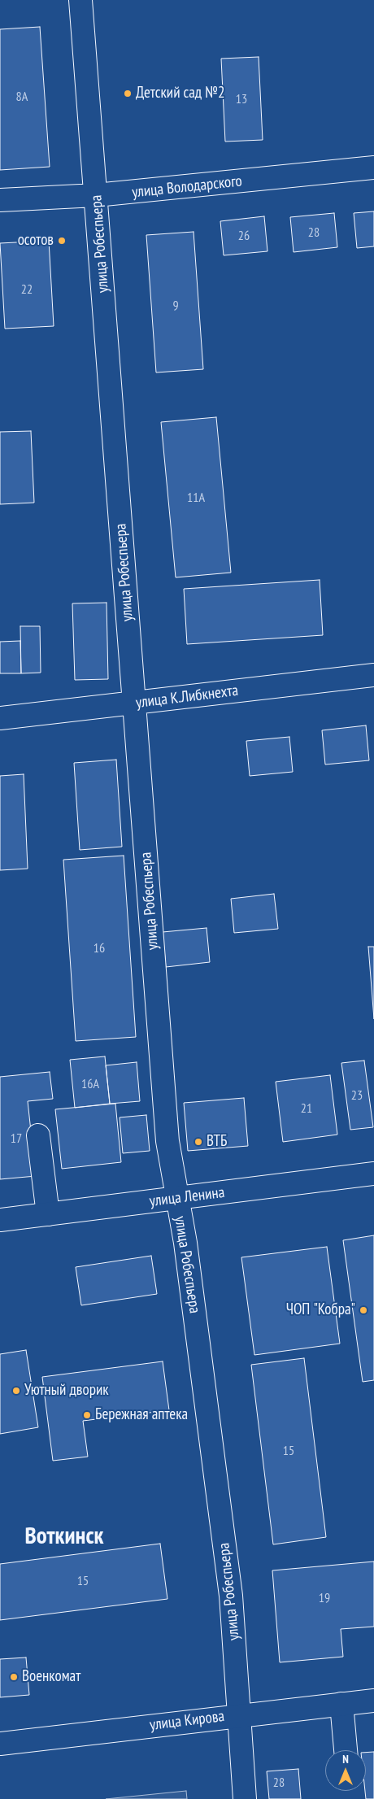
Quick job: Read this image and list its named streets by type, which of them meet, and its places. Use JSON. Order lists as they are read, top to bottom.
{
  "streets": {
    "street": [
      "улица Володарского",
      "улица Робеспьера",
      "улица К.Либкнехта",
      "улица Ленина",
      "улица Кирова"
    ]
  },
  "crossings": [
    ["улица Володарского", "улица Робеспьера"],
    ["улица Робеспьера", "улица К.Либкнехта"],
    ["улица Робеспьера", "улица Ленина"],
    ["улица Робеспьера", "улица Кирова"]
  ],
  "districts": ["Воткинск"],
  "places": [
    "Детский сад №2",
    "осотов",
    "ВТБ",
    "ЧОП \"Кобра\"",
    "Уютный дворик",
    "Бережная аптека",
    "Военкомат"
  ],
  "house_numbers": [
    "8А",
    "13",
    "28",
    "26",
    "22",
    "9",
    "11А",
    "16",
    "16А",
    "23",
    "21",
    "17",
    "15",
    "15",
    "19",
    "28"
  ],
  "north": "top"
}
